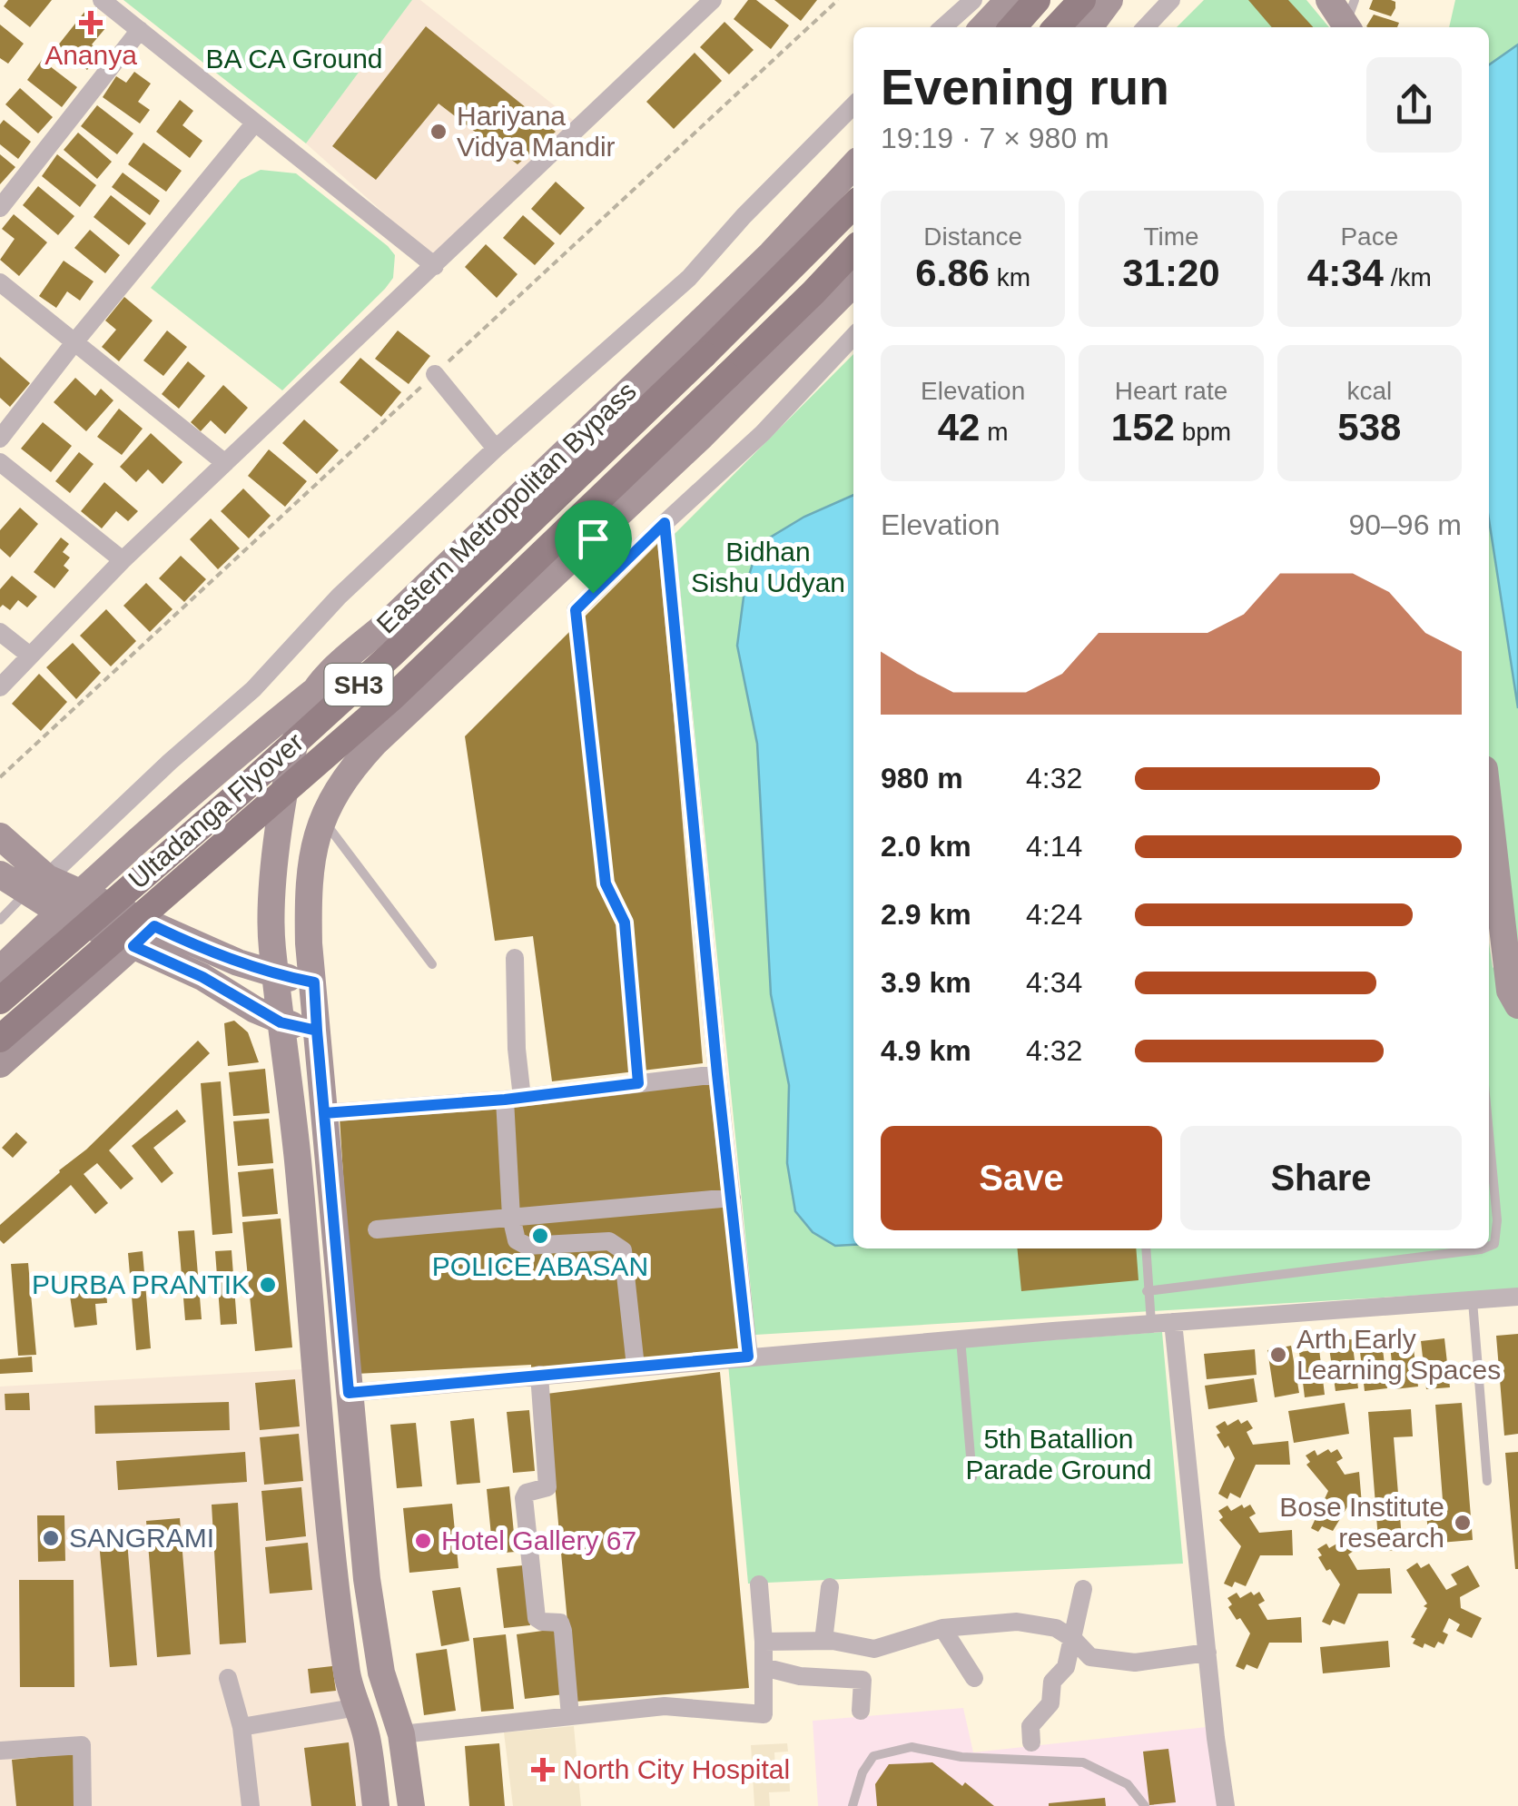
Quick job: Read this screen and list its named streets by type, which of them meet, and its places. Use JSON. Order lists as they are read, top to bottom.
{
  "streets": {
    "main road": ["Eastern Metropolitan Bypass", "SH3", "Ultadanga Flyover"]
  },
  "parks": ["BA CA Ground", "Bidhan Sishu Udyan", "5th Batallion Parade Ground"],
  "places": {
    "health": ["Ananya", "North City Hospital"],
    "other": [
      "Hariyana Vidya Mandir",
      "POLICE ABASAN",
      "PURBA PRANTIK",
      "Arth Early Learning Spaces",
      "Bose Institute research",
      "SANGRAMI",
      "Hotel Gallery 67"
    ]
  },
  "page": {
    "heading": ["Evening run", "19:19 · 7 × 980 m"],
    "stats": [
      ["Distance", "6.86 km"],
      ["Time", "31:20"],
      ["Pace", "4:34 /km"],
      ["Elevation", "42 m"],
      ["Heart rate", "152 bpm"],
      ["kcal", "538"]
    ],
    "chart": ["Elevation", "90–96 m"],
    "list": [
      {
        "name": "980 m",
        "note": "4:32"
      },
      {
        "name": "2.0 km",
        "note": "4:14"
      },
      {
        "name": "2.9 km",
        "note": "4:24"
      },
      {
        "name": "3.9 km",
        "note": "4:34"
      },
      {
        "name": "4.9 km",
        "note": "4:32"
      }
    ],
    "buttons": ["Save", "Share"]
  }
}
